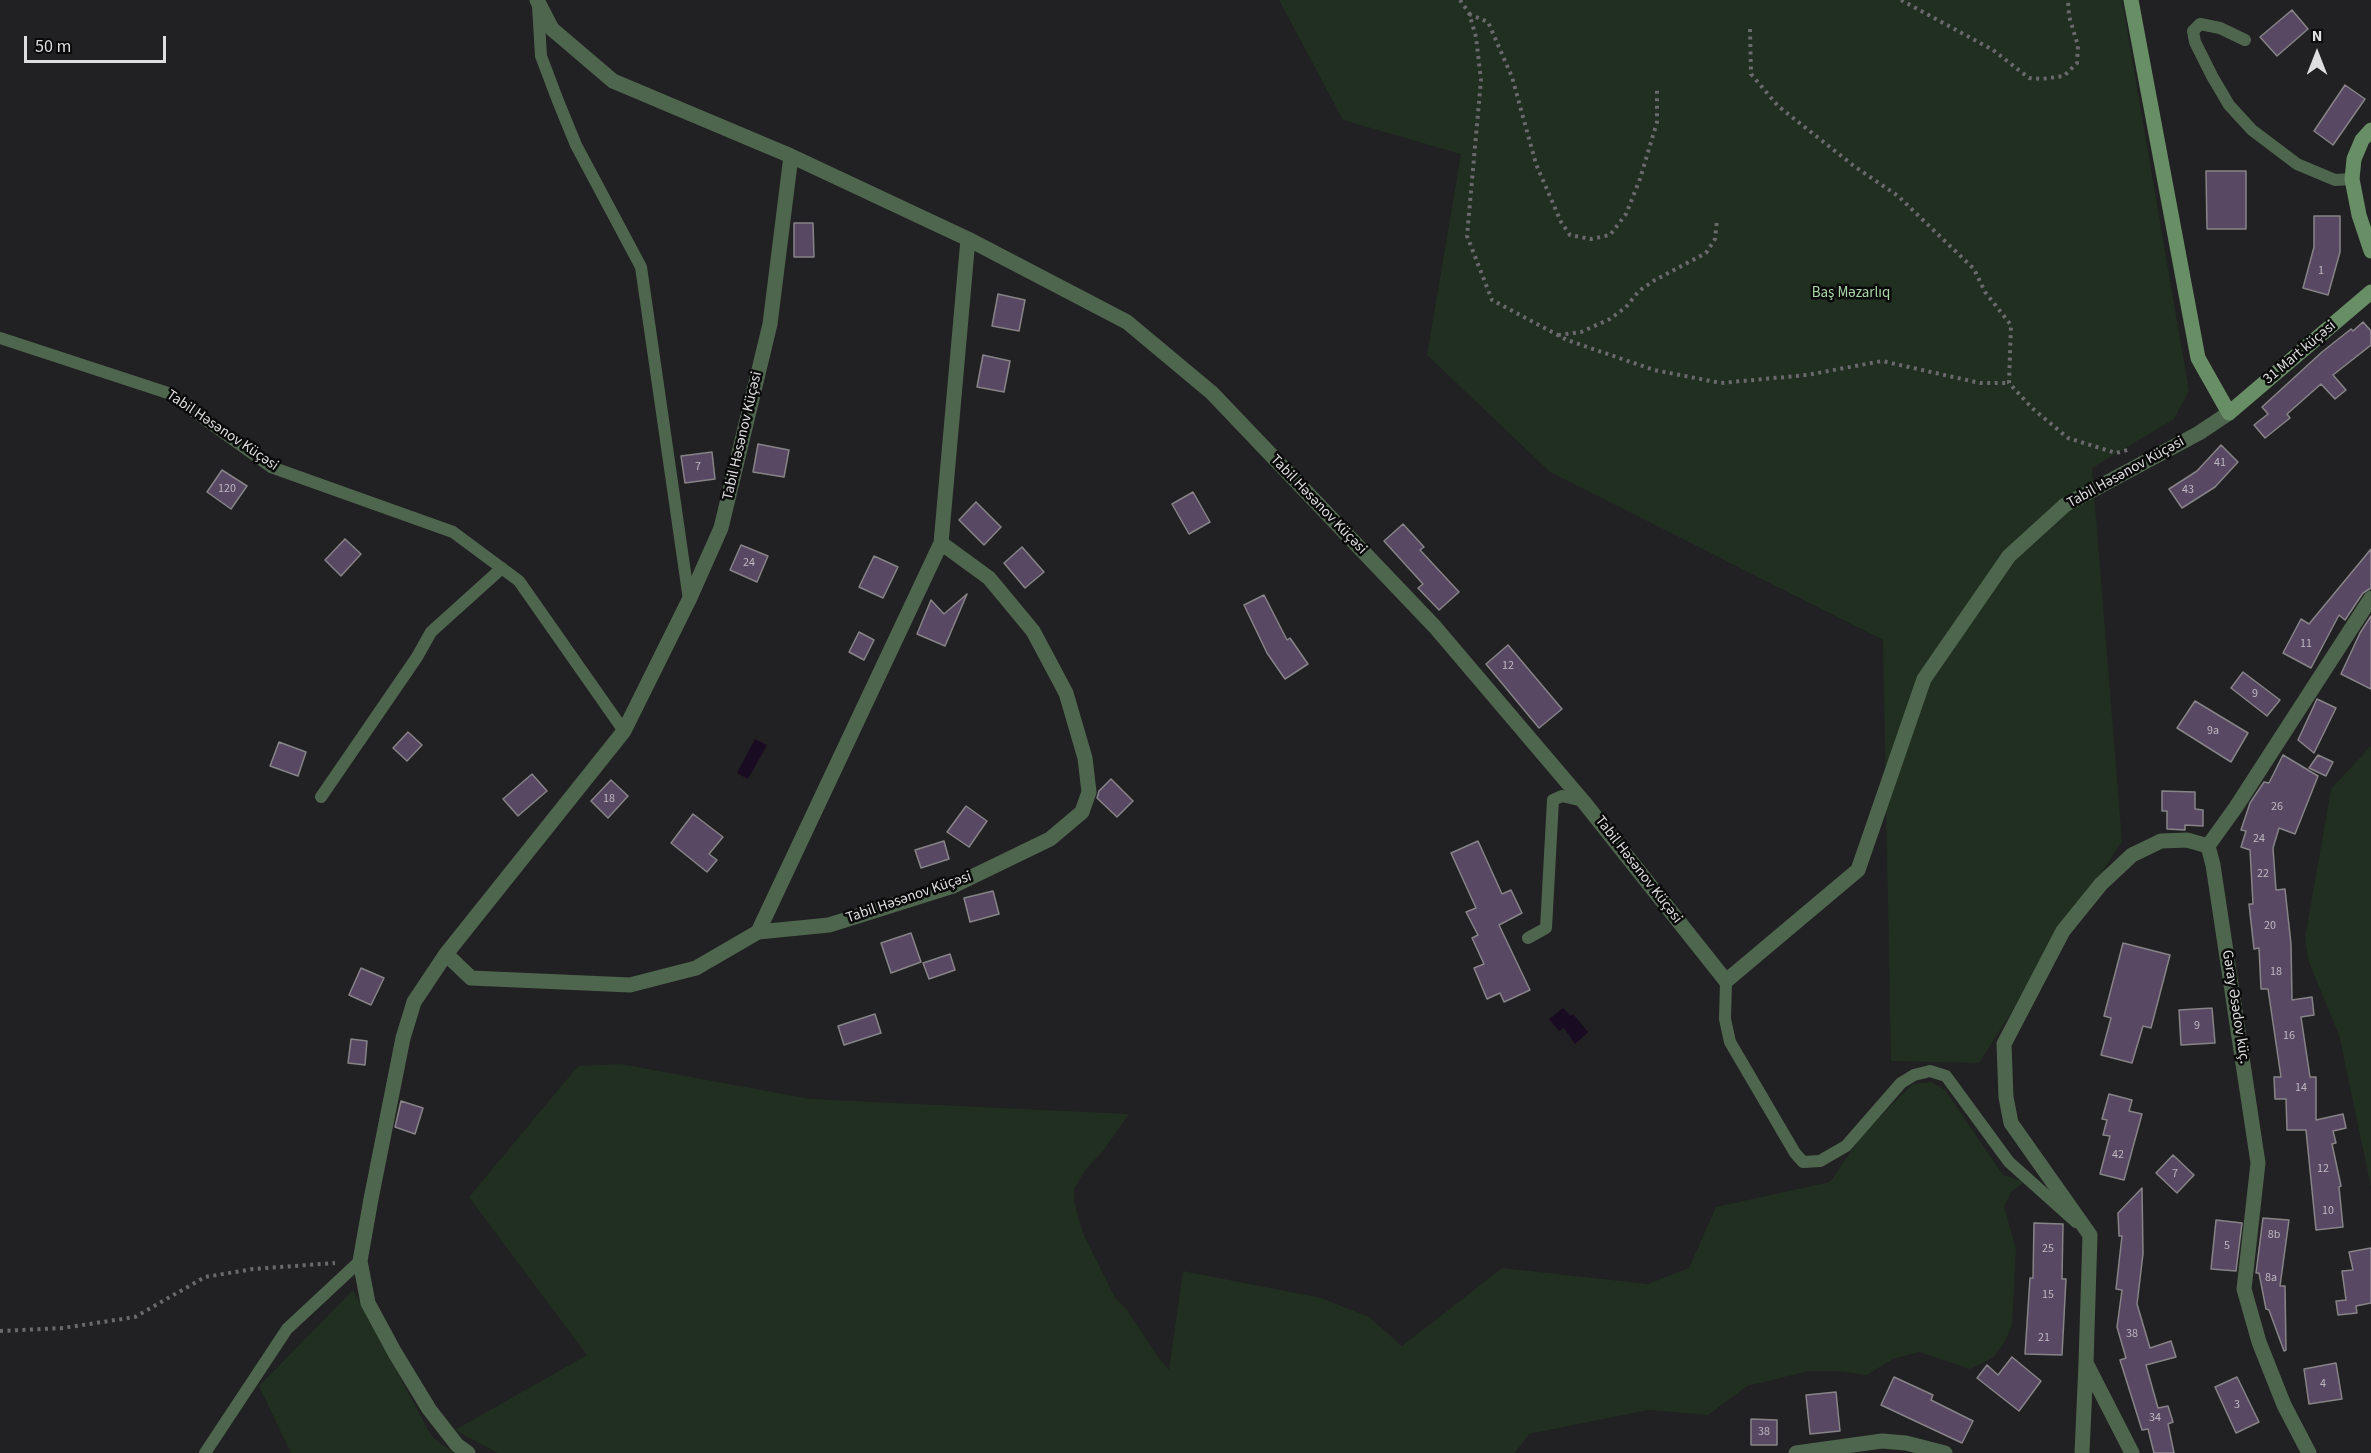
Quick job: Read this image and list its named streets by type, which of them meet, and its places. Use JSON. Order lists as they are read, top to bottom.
{
  "streets": {
    "street": ["31 Mart küçəsi", "Tabil Həsənov Küçəsi", "Gəray Əsədov küç."]
  },
  "crossings": [
    ["31 Mart küçəsi", "Tabil Həsənov Küçəsi"]
  ],
  "parks": ["Baş Məzarlıq"],
  "house_numbers": [
    "1",
    "41",
    "7",
    "120",
    "43",
    "24",
    "11",
    "12",
    "9",
    "9а",
    "18",
    "26",
    "24",
    "22",
    "20",
    "18",
    "9",
    "16",
    "14",
    "42",
    "12",
    "7",
    "10",
    "8b",
    "5",
    "25",
    "8a",
    "15",
    "38",
    "21",
    "4",
    "3",
    "34",
    "38"
  ],
  "scale_bar": "50 m",
  "north": "top"
}
